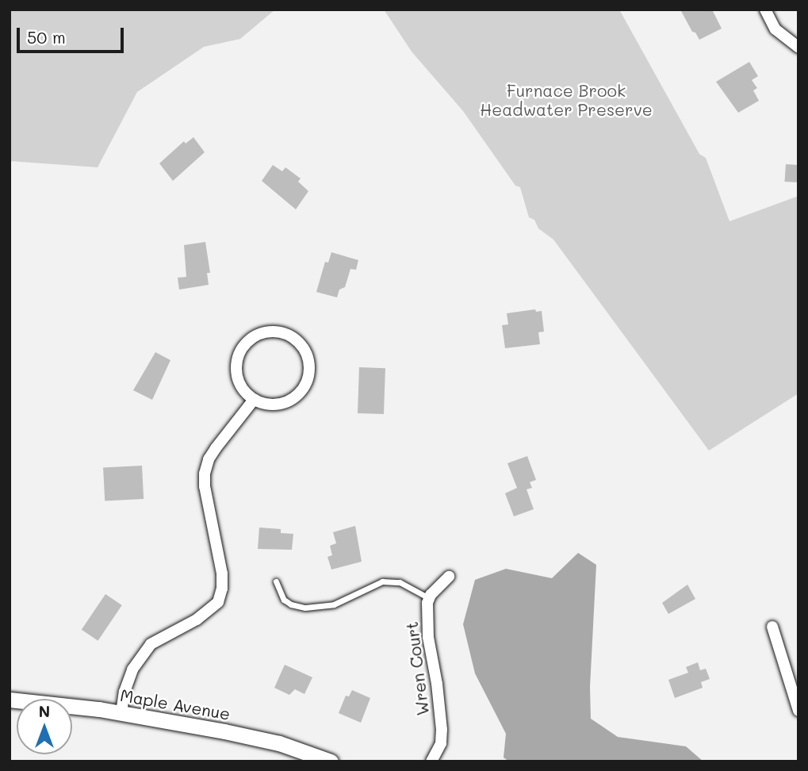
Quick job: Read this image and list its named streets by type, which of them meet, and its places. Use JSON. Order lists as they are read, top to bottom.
{
  "streets": {
    "street": ["Wren Court", "Maple Avenue"]
  },
  "parks": ["Furnace Brook Headwater Preserve"],
  "scale_bar": "50 m",
  "north": "top"
}
